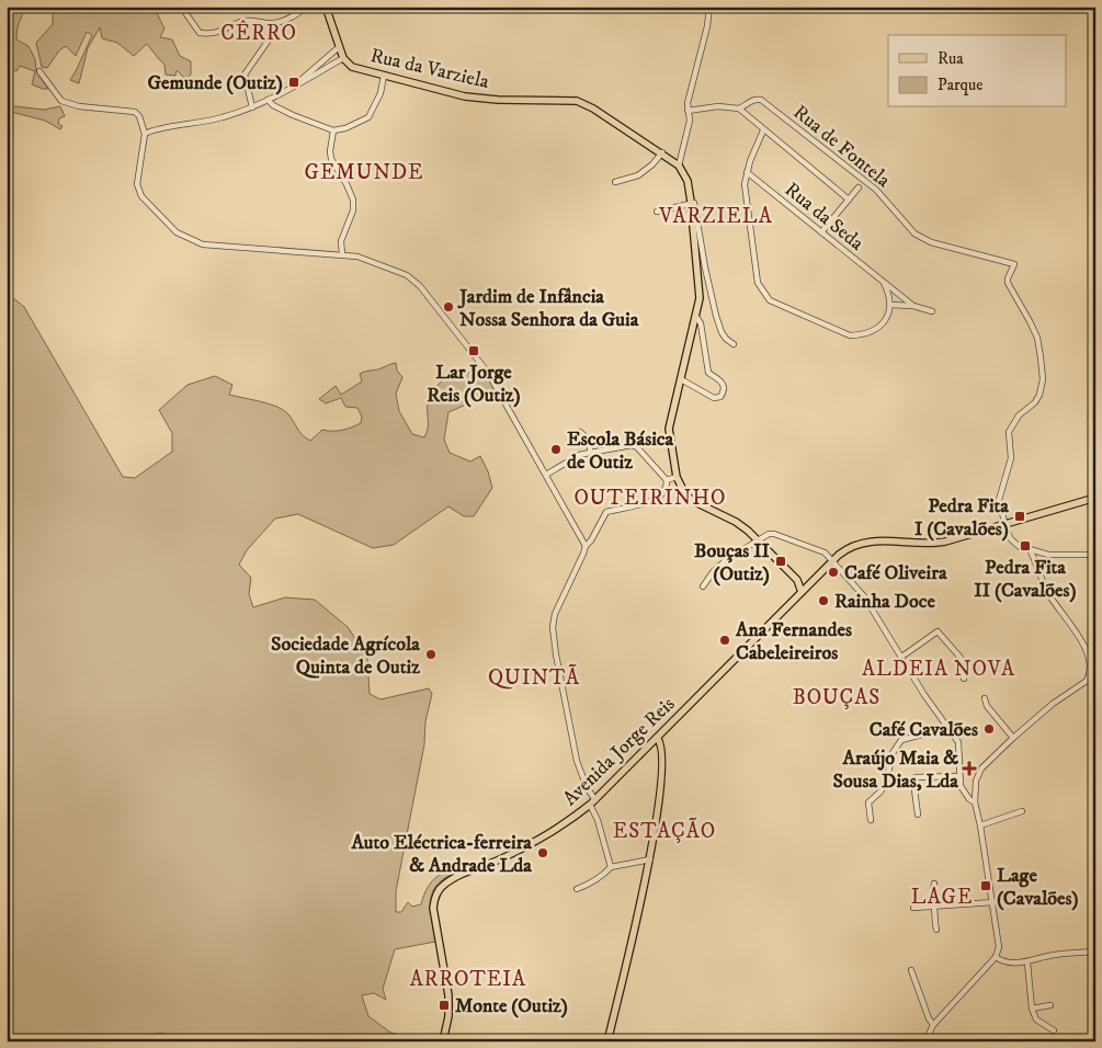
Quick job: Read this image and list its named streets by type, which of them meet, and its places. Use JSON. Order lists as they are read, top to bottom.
{
  "streets": {
    "main road": ["Rua da Varziela", "Avenida Jorge Reis"],
    "street": ["Rua de Fontela", "Rua da Seda"]
  },
  "crossings": [
    ["Rua de Fontela", "Avenida Jorge Reis"]
  ],
  "districts": [
    "CÊRRO",
    "GEMUNDE",
    "VARZIELA",
    "OUTEIRINHO",
    "ALDEIA NOVA",
    "QUINTÃ",
    "BOUÇAS",
    "ESTAÇÃO",
    "LAGE",
    "ARROTEIA"
  ],
  "places": {
    "transit": [
      "Gemunde (Outiz)",
      "Lar Jorge Reis (Outiz)",
      "Pedra Fita I (Cavalões)",
      "Pedra Fita II (Cavalões)",
      "Bouças II (Outiz)",
      "Lage (Cavalões)",
      "Monte (Outiz)"
    ],
    "other": [
      "Jardim de Infância Nossa Senhora da Guia",
      "Escola Básica de Outiz",
      "Café Oliveira",
      "Rainha Doce",
      "Ana Fernandes Cabeleireiros",
      "Sociedade Agrícola Quinta de Outiz",
      "Café Cavalões",
      "Auto Eléctrica-ferreira & Andrade Lda"
    ],
    "health": ["Araújo Maia & Sousa Dias, Lda"]
  },
  "legend": ["Rua", "Parque"]
}
